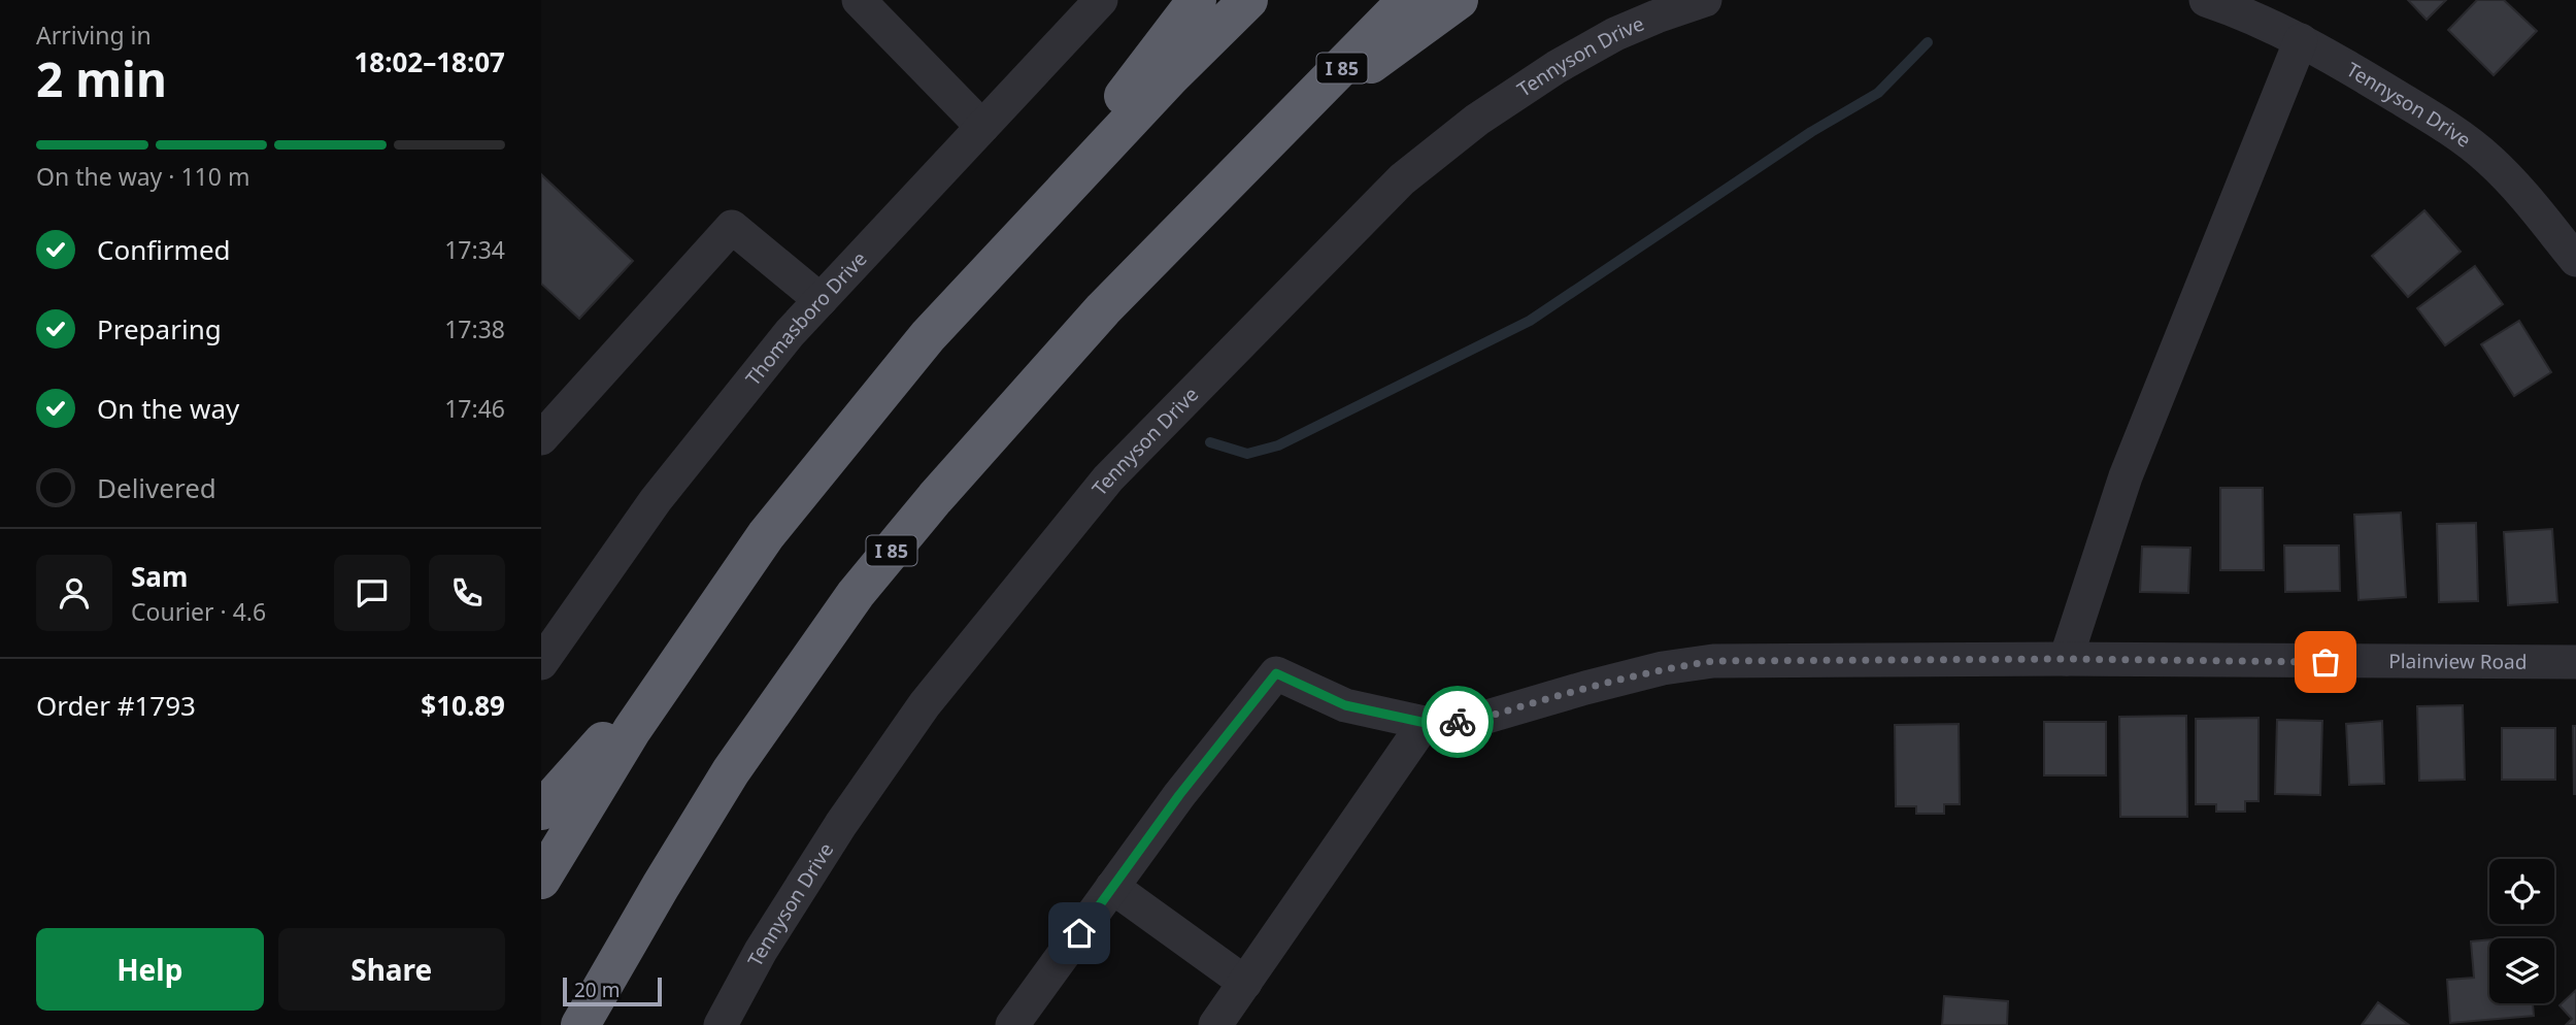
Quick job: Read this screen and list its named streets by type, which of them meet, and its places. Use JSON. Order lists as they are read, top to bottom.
{
  "streets": {
    "highway": ["I 85"],
    "street": ["Tennyson Drive", "Thomasboro Drive", "Plainview Road"]
  },
  "scale_bar": "20 m",
  "page": {
    "heading": ["2 min", "Arriving in", "18:02–18:07"],
    "panel": [
      "Sam",
      "Courier · 4.6",
      "Order #1793",
      "$10.89"
    ],
    "bar": "On the way · 110 m",
    "list": [
      ["Confirmed", "17:34"],
      ["Preparing", "17:38"],
      ["On the way", "17:46"],
      "Delivered"
    ],
    "buttons": ["Help", "Share"],
    "scale": "20 m"
  }
}
